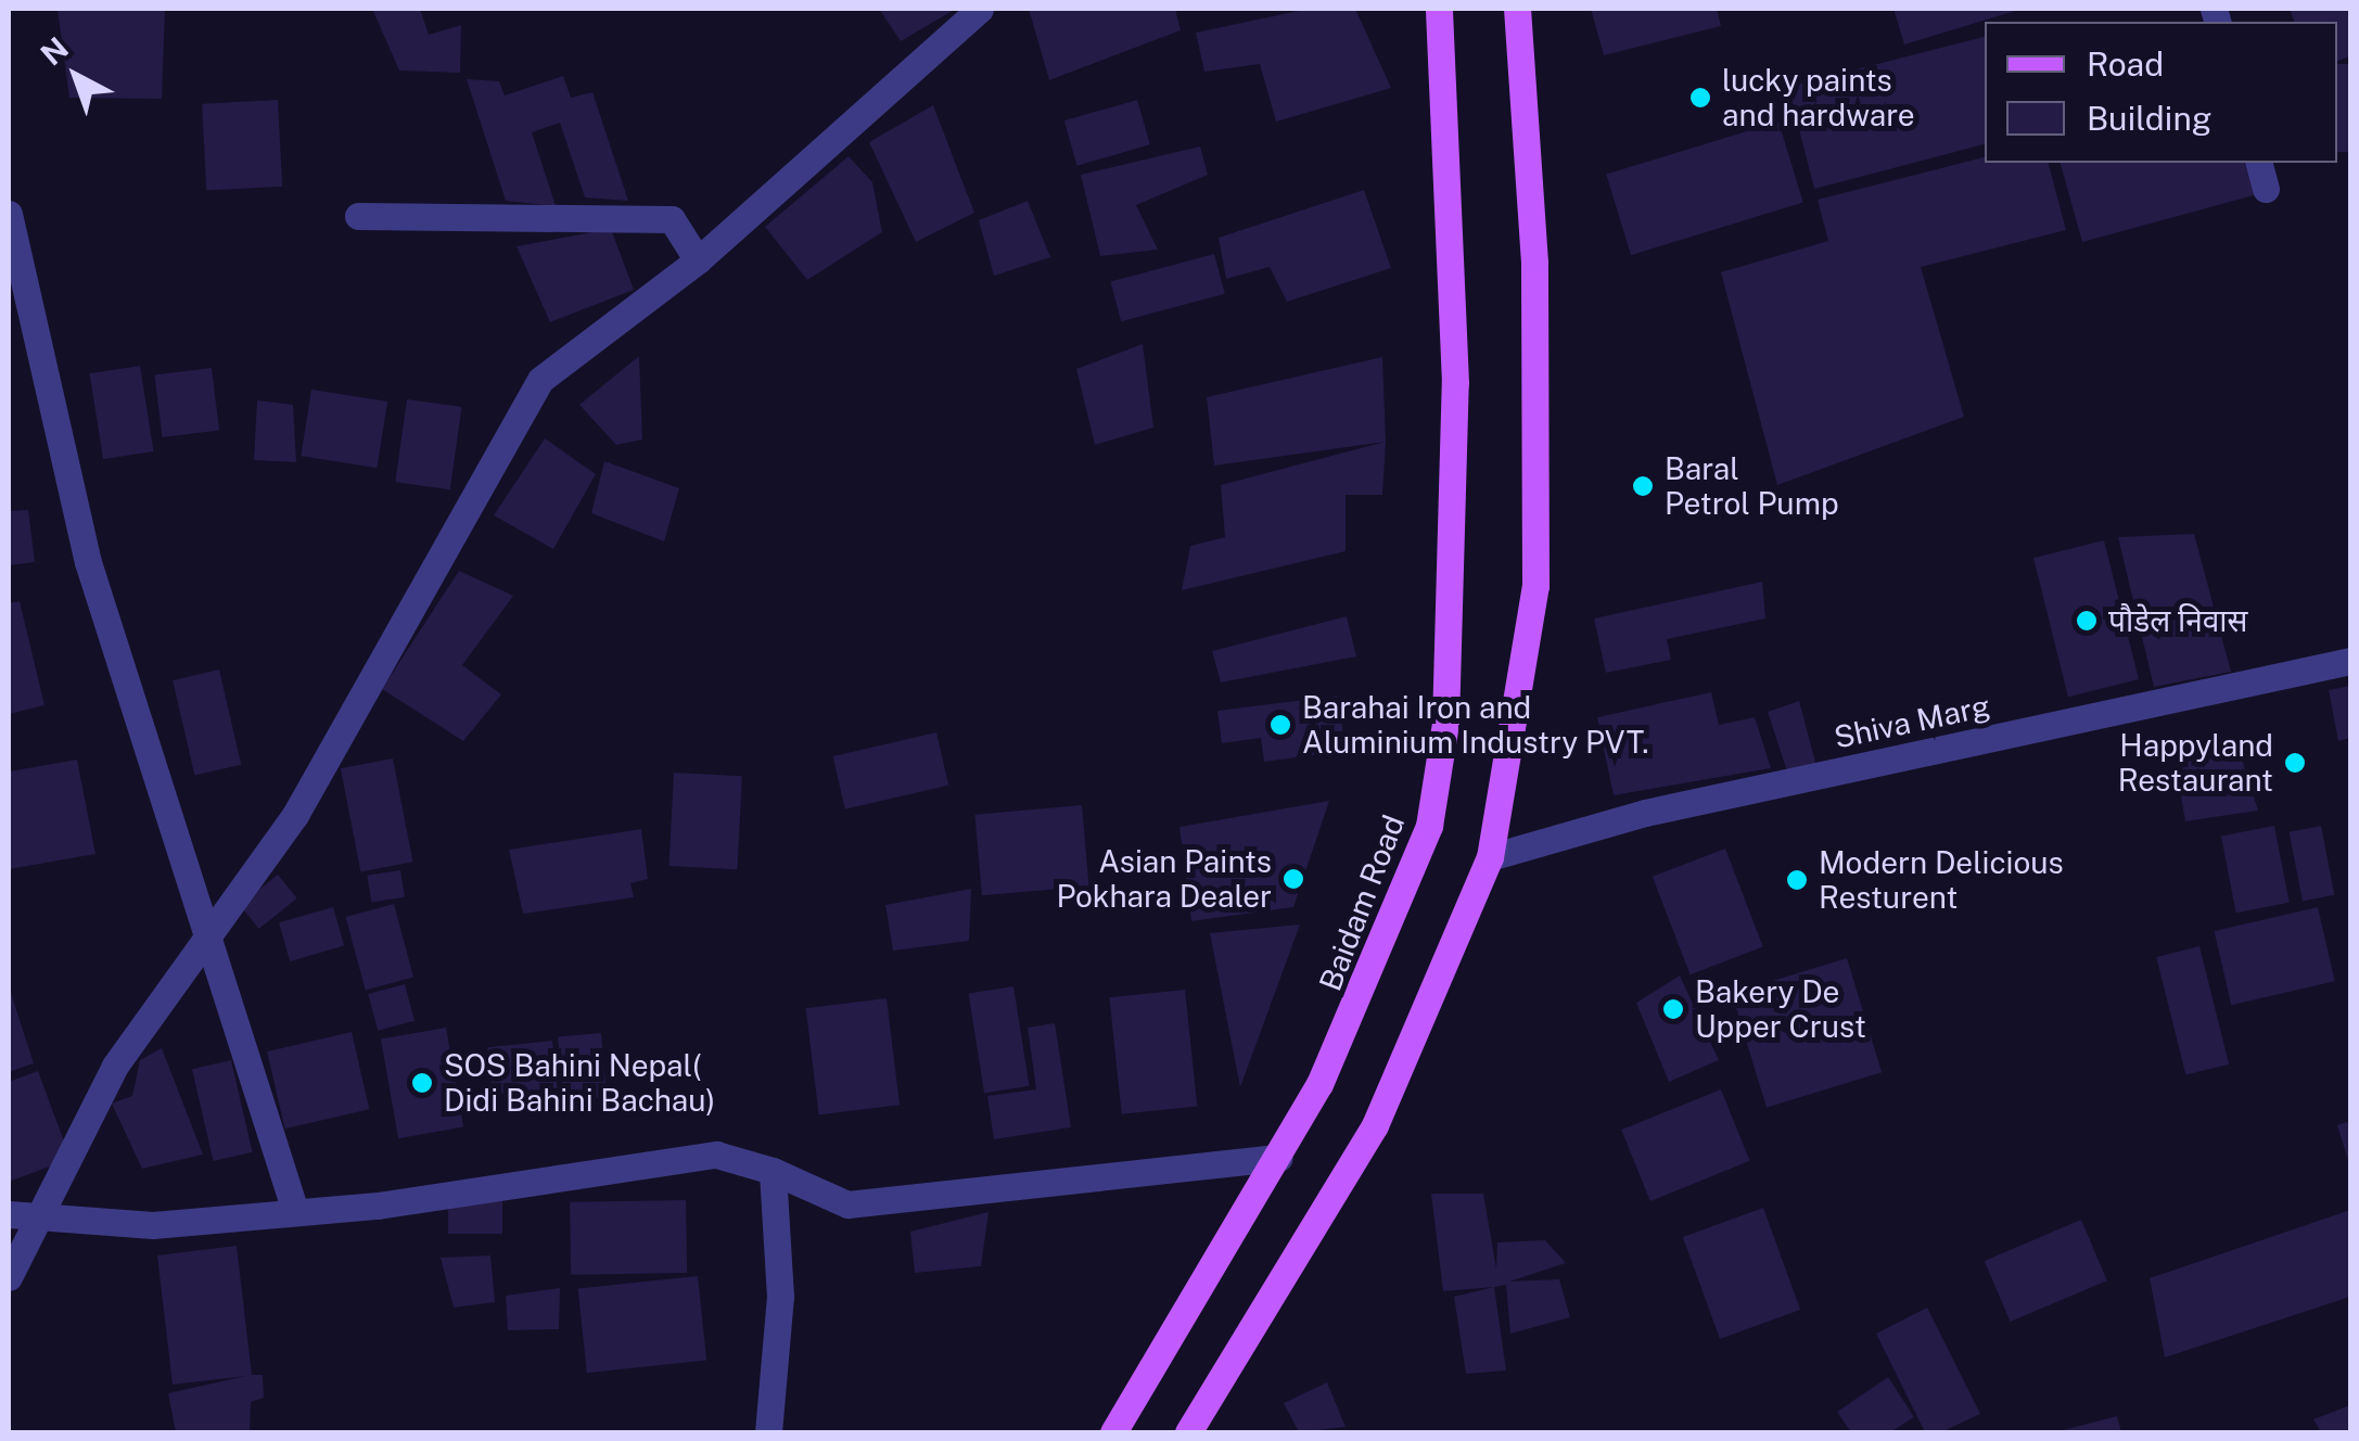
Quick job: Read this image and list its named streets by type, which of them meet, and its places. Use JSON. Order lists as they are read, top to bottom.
{
  "streets": {
    "main road": ["Baidam Road"],
    "street": ["Shiva Marg"]
  },
  "places": [
    "lucky paints and hardware",
    "Baral Petrol Pump",
    "पौडेल निवास",
    "Barahai Iron and Aluminium Industry PVT.",
    "Happyland Restaurant",
    "Asian Paints Pokhara Dealer",
    "Modern Delicious Resturent",
    "Bakery De Upper Crust",
    "SOS Bahini Nepal( Didi Bahini Bachau)"
  ],
  "legend": ["Road", "Building"],
  "north": "top left"
}
